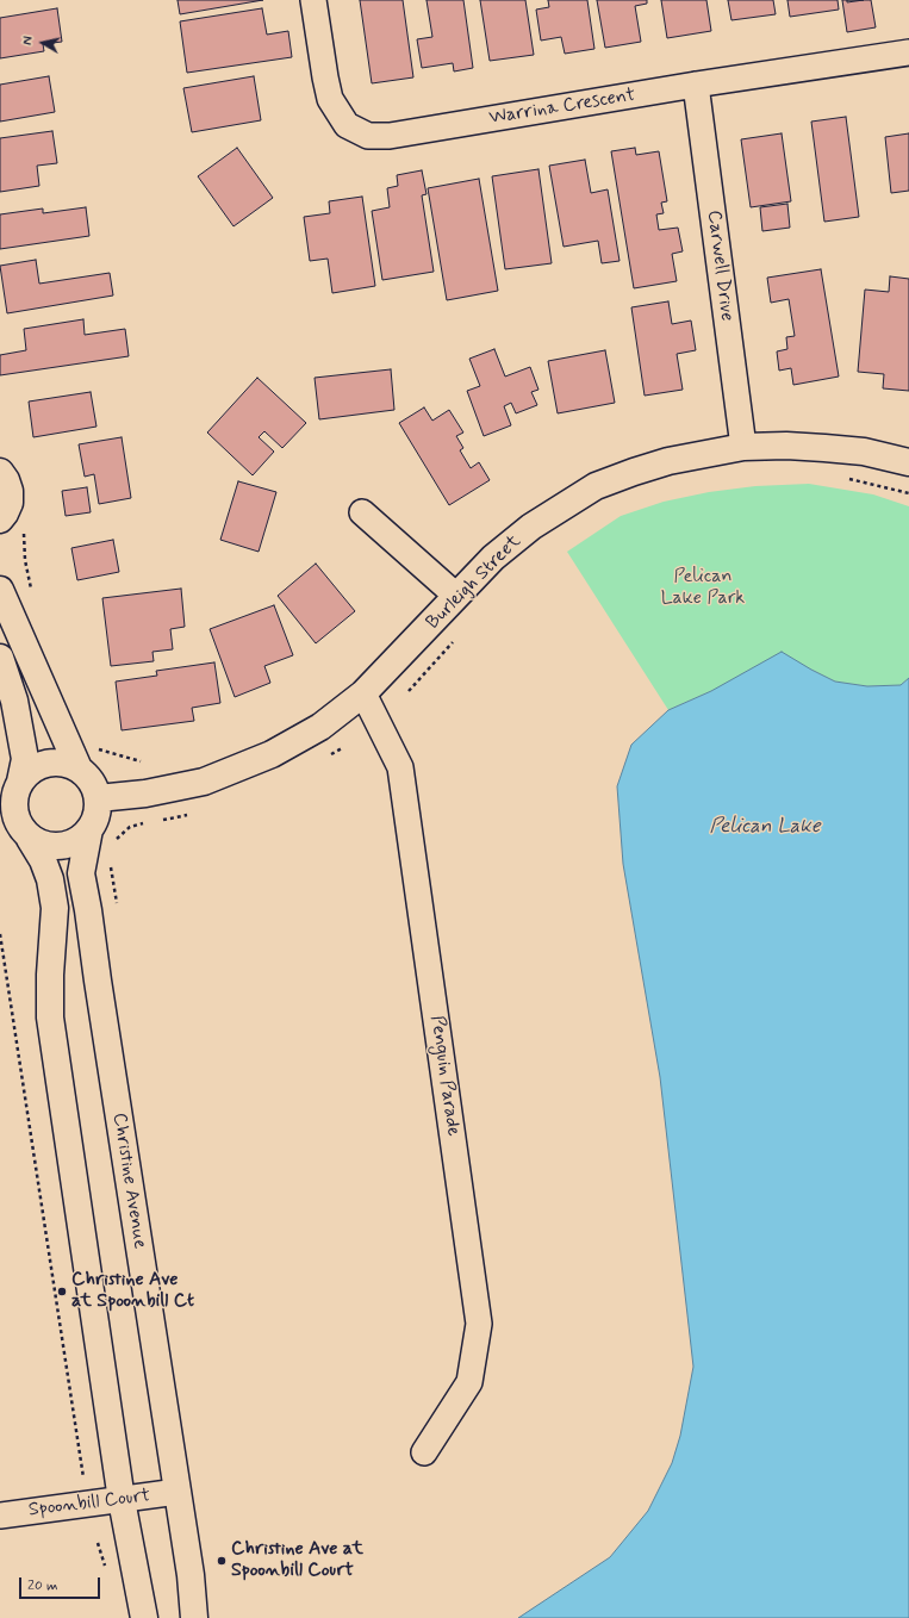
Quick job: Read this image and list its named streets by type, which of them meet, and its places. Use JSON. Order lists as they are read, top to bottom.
{
  "streets": {
    "street": [
      "Warrina Crescent",
      "Carwell Drive",
      "Burleigh Street",
      "Penguin Parade",
      "Christine Avenue",
      "Spoonbill Court"
    ]
  },
  "crossings": [
    ["Warrina Crescent", "Carwell Drive"],
    ["Carwell Drive", "Burleigh Street"],
    ["Burleigh Street", "Penguin Parade"],
    ["Burleigh Street", "Christine Avenue"],
    ["Christine Avenue", "Spoonbill Court"]
  ],
  "water": ["Pelican Lake"],
  "parks": ["Pelican Lake Park"],
  "places": ["Christine Ave at Spoonbill Ct", "Christine Ave at Spoonbill Court"],
  "scale_bar": "20 m",
  "north": "left"
}
